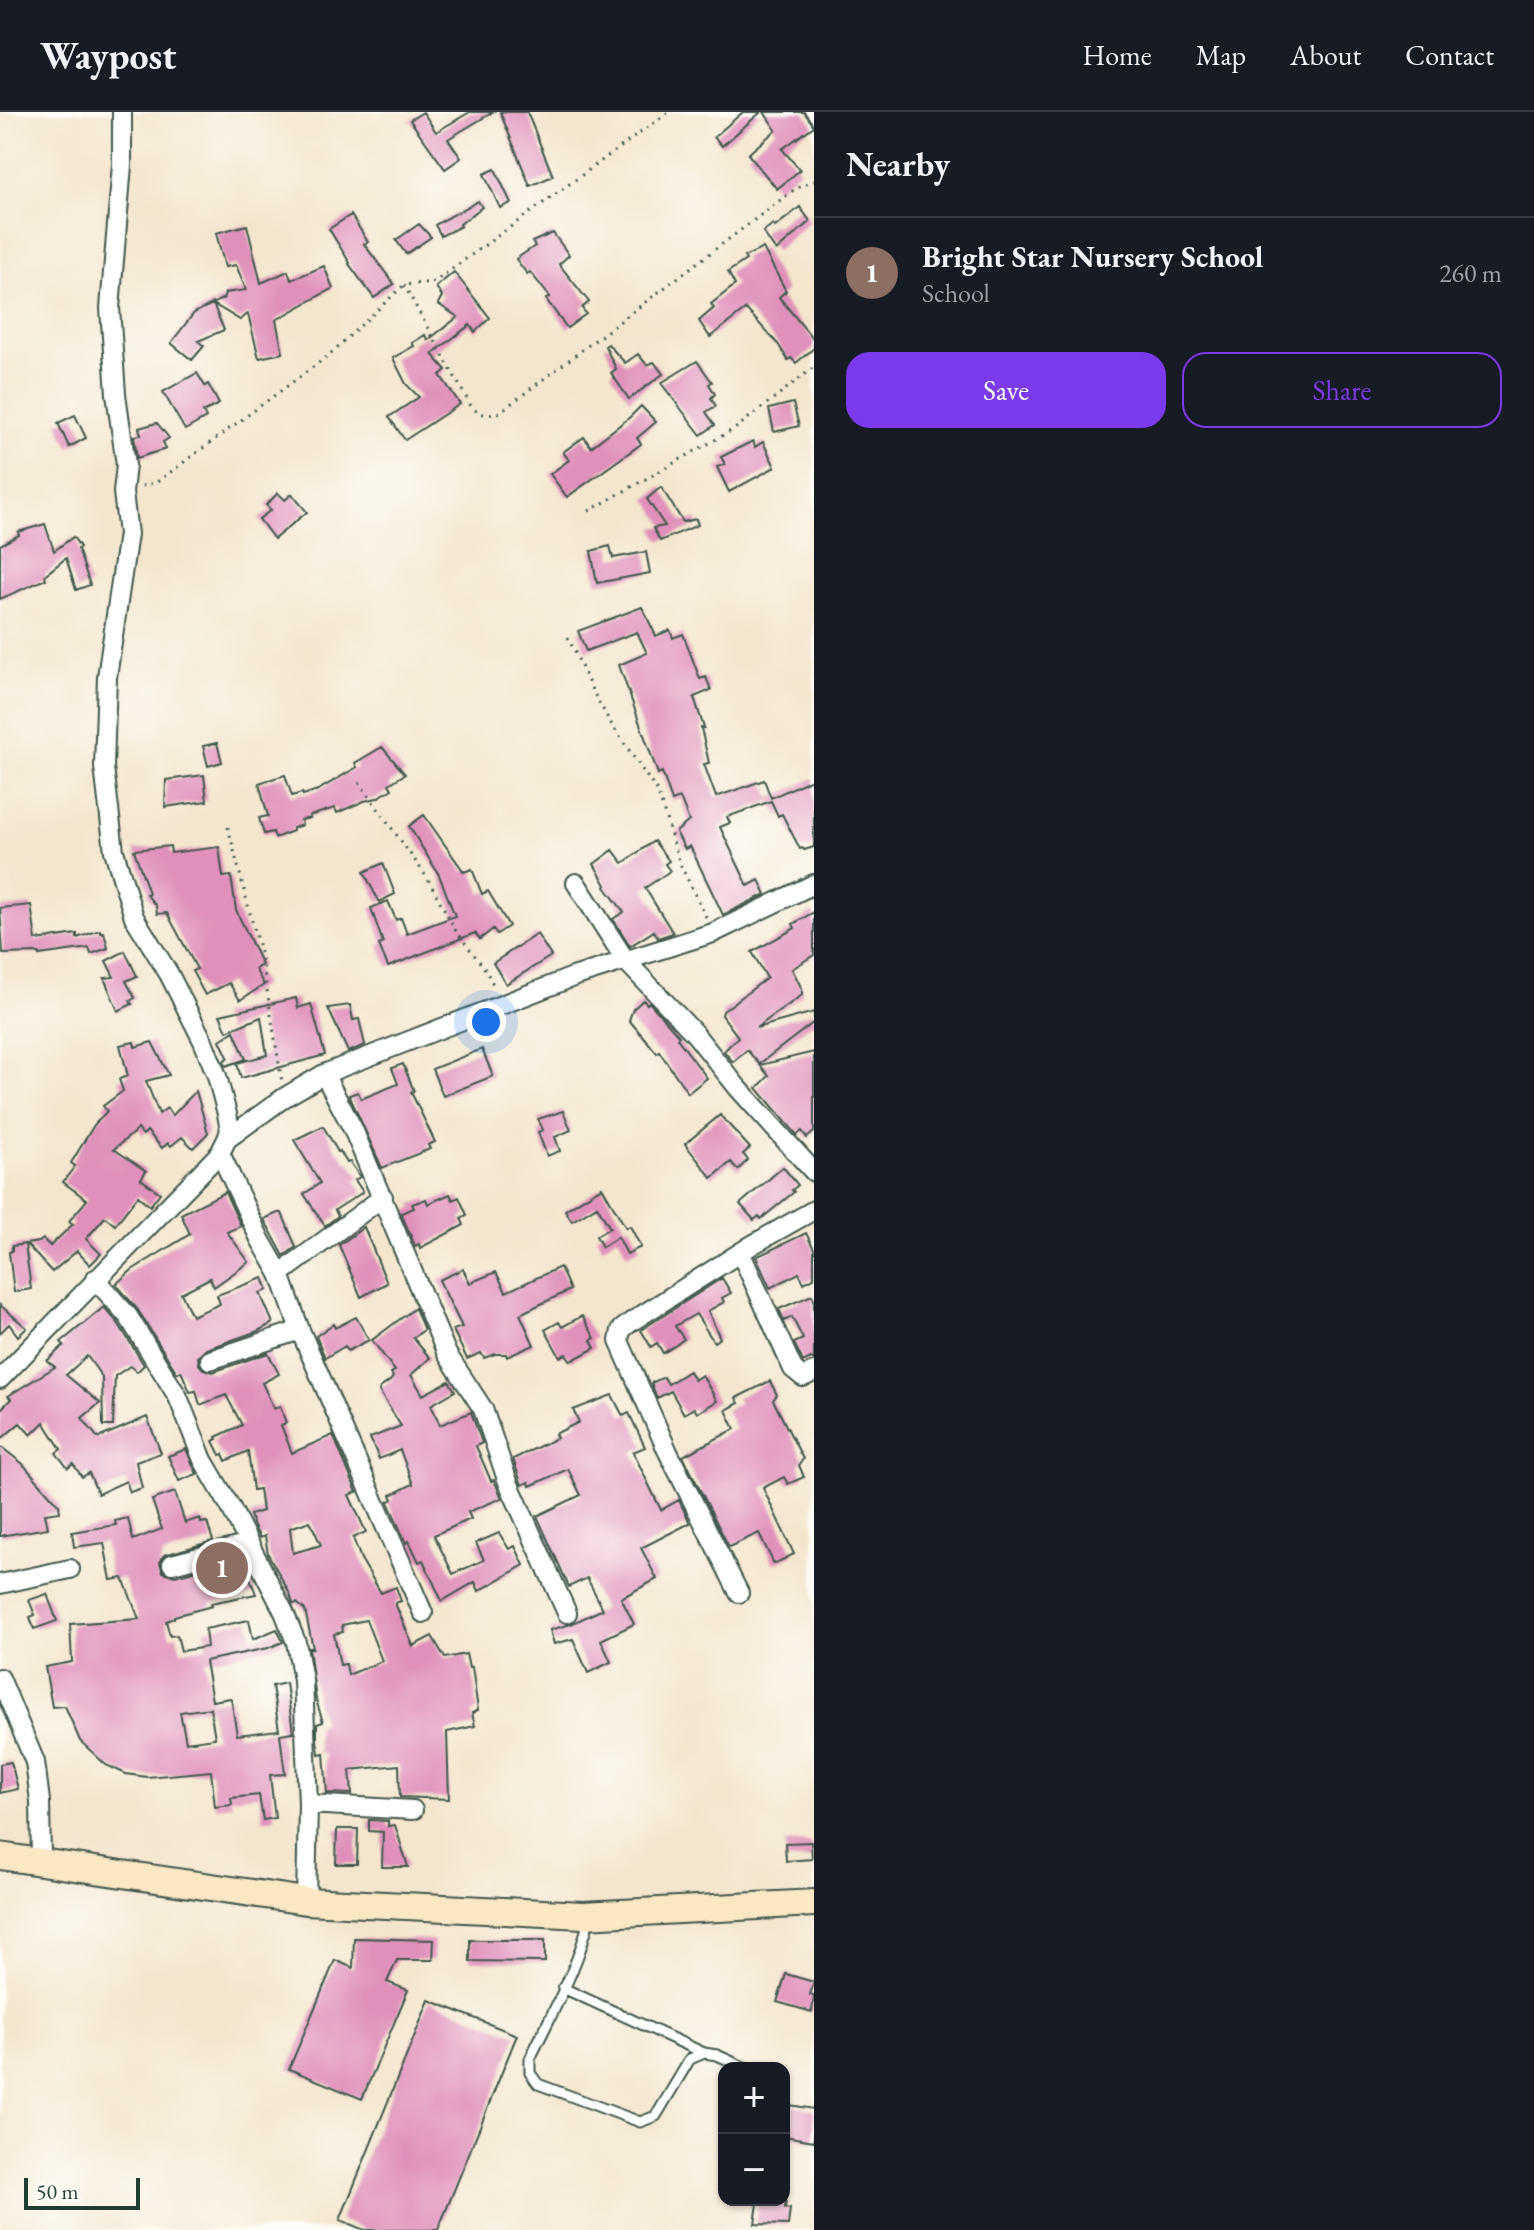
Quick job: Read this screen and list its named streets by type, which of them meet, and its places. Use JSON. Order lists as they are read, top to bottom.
{
  "scale_bar": "50 m",
  "page": {
    "header": "Waypost",
    "nav": [
      "Home",
      "Map",
      "About",
      "Contact"
    ],
    "heading": "Nearby",
    "list": [
      {
        "mark": "1",
        "name": "Bright Star Nursery School",
        "note": "School",
        "value": "260 m"
      }
    ],
    "buttons": ["Save", "Share"],
    "pins": "1",
    "map_buttons": ["+", "−"],
    "scale": "50 m"
  }
}
